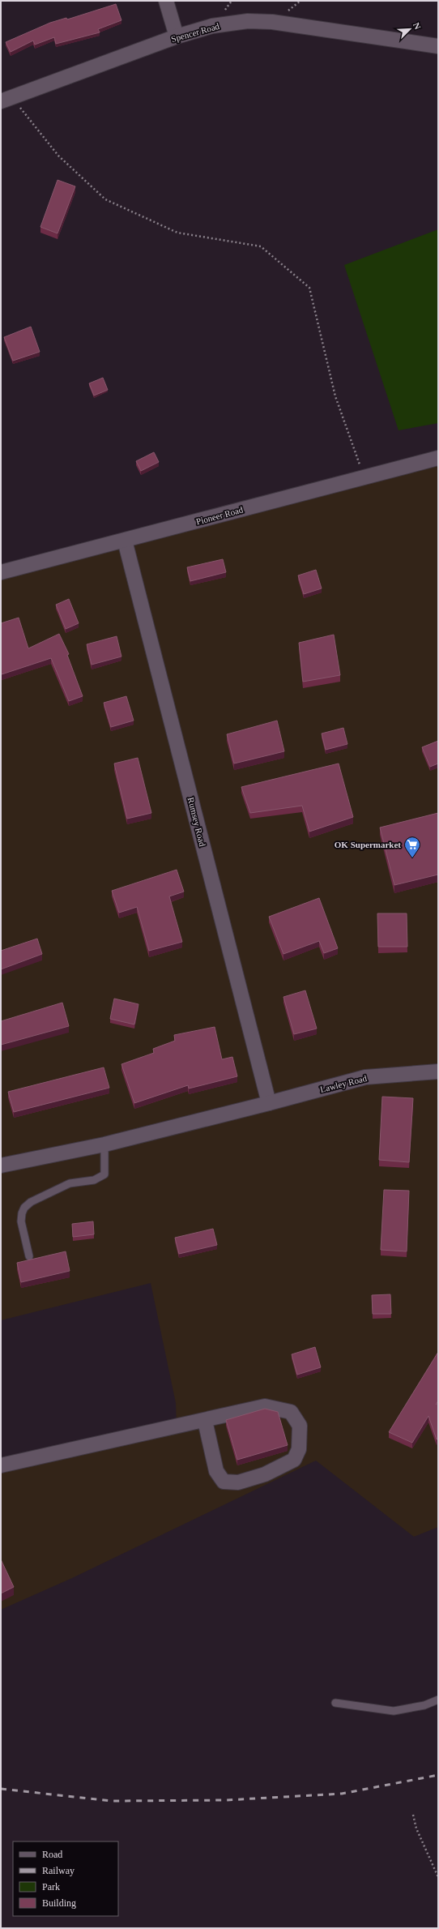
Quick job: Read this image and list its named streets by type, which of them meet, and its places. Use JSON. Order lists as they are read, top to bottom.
{
  "streets": {
    "street": [
      "Spencer Road",
      "Pioneer Road",
      "Rumsey Road",
      "Lawley Road"
    ]
  },
  "crossings": [
    ["Pioneer Road", "Rumsey Road"],
    ["Rumsey Road", "Lawley Road"]
  ],
  "places": {
    "supermarket": ["OK Supermarket"]
  },
  "legend": [
    "Road",
    "Railway",
    "Park",
    "Building"
  ],
  "north": "top right"
}
